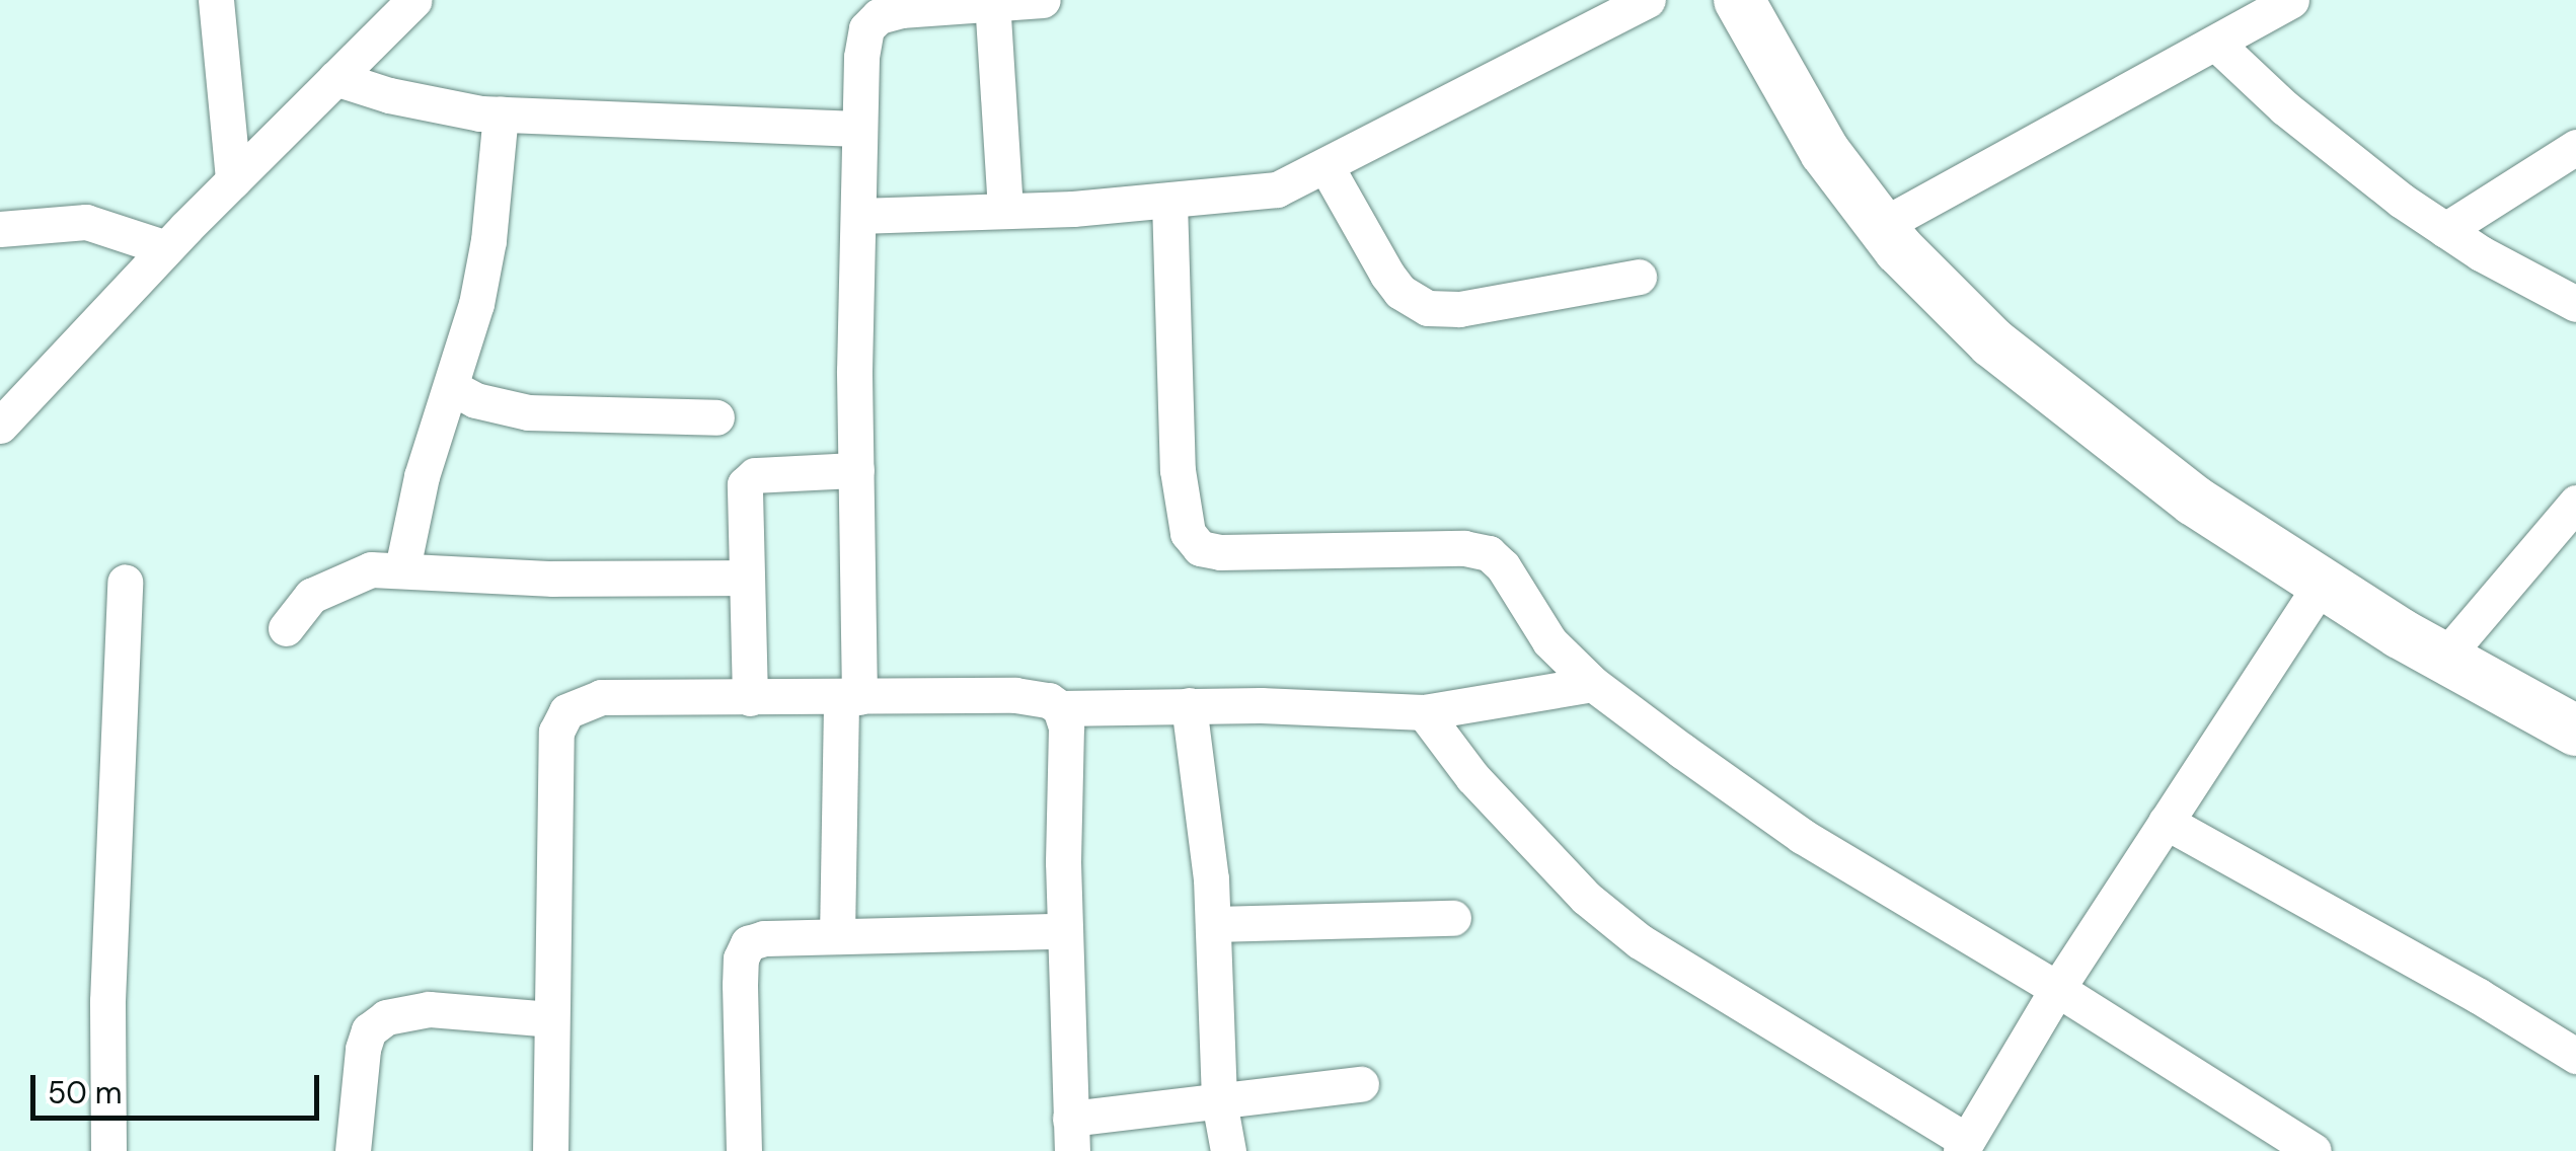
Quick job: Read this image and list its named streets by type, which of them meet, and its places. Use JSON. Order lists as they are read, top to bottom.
{
  "scale_bar": "50 m"
}
